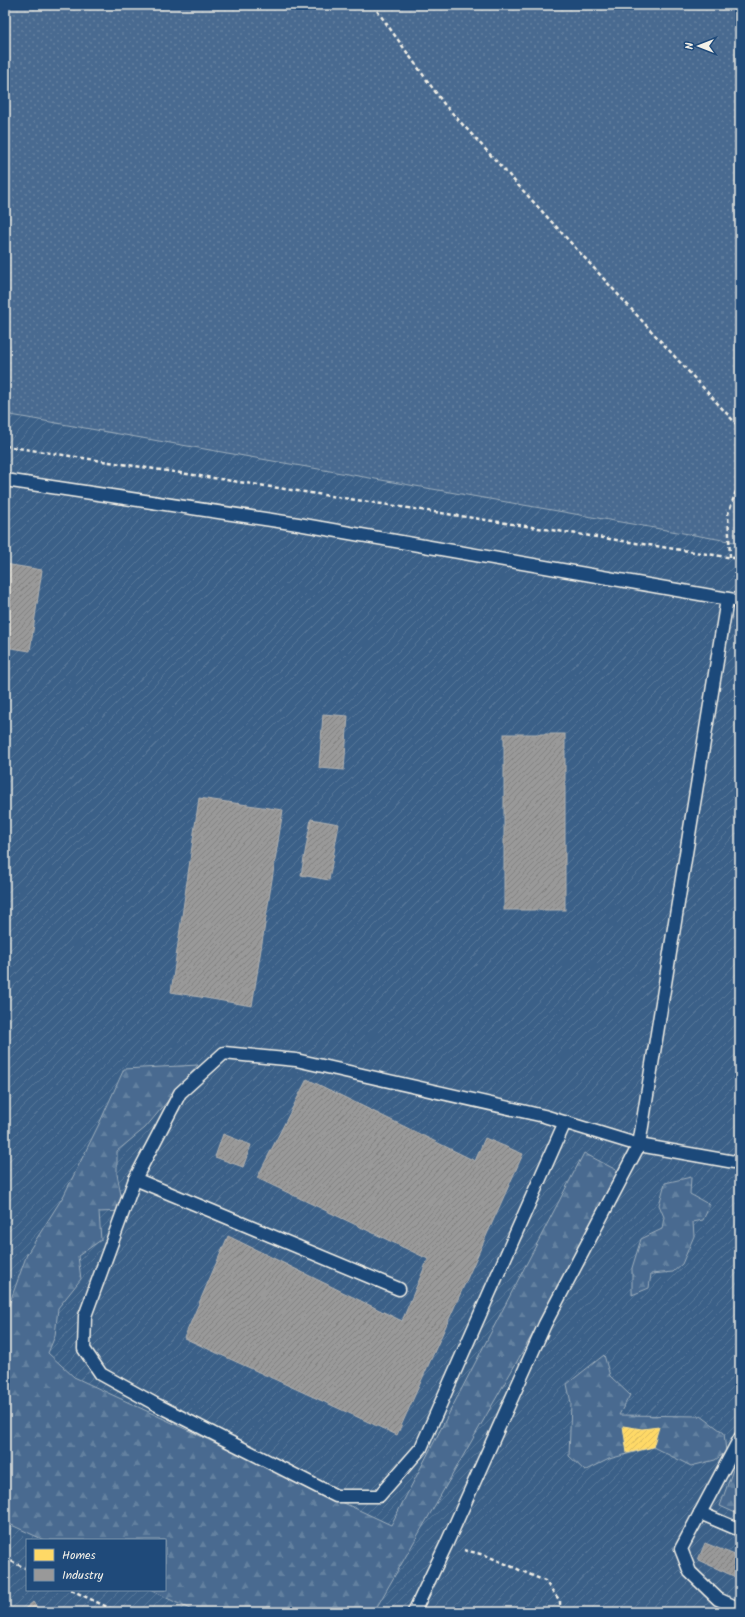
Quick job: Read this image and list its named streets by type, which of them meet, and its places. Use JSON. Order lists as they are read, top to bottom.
{
  "legend": ["Homes", "Industry"],
  "north": "left"
}
